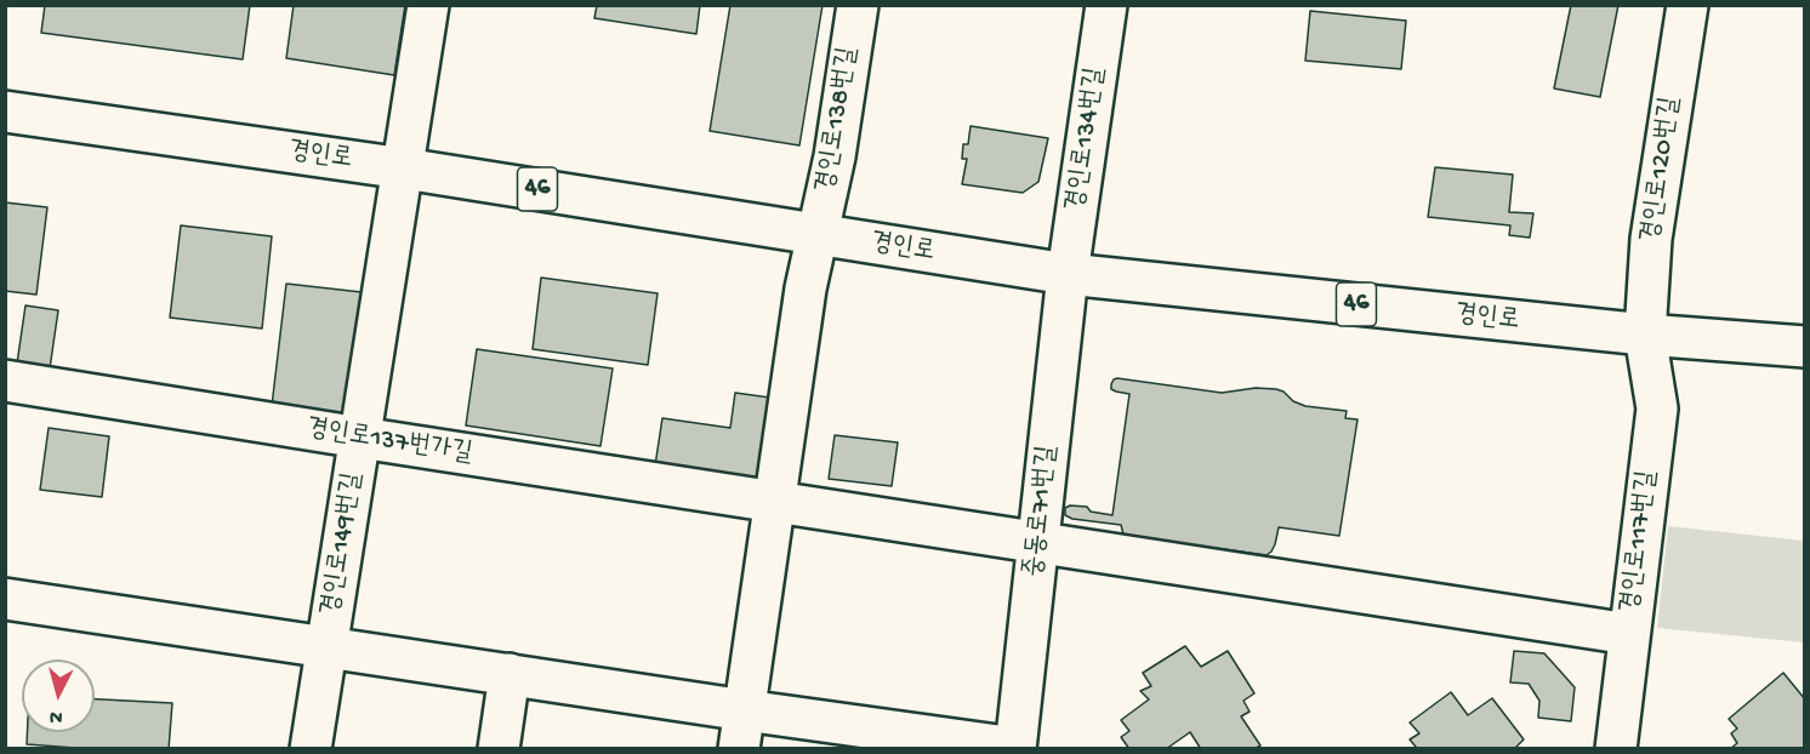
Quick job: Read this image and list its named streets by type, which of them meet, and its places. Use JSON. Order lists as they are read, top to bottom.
{
  "streets": {
    "street": [
      "경인로138번길",
      "경인로134번길",
      "경인로",
      "경인로120번길",
      "46",
      "경인로137번가길",
      "중동로71번길",
      "경인로117번길",
      "경인로149번길"
    ]
  },
  "crossings": [
    ["경인로138번길", "경인로"],
    ["경인로138번길", "경인로137번가길"],
    ["경인로134번길", "경인로"],
    ["경인로134번길", "중동로71번길"],
    ["경인로", "경인로120번길"],
    ["경인로", "중동로71번길"],
    ["경인로", "경인로117번길"],
    ["경인로", "경인로149번길"],
    ["경인로120번길", "경인로117번길"],
    ["경인로137번가길", "중동로71번길"],
    ["경인로137번가길", "경인로117번길"],
    ["경인로137번가길", "경인로149번길"]
  ],
  "north": "bottom"
}
